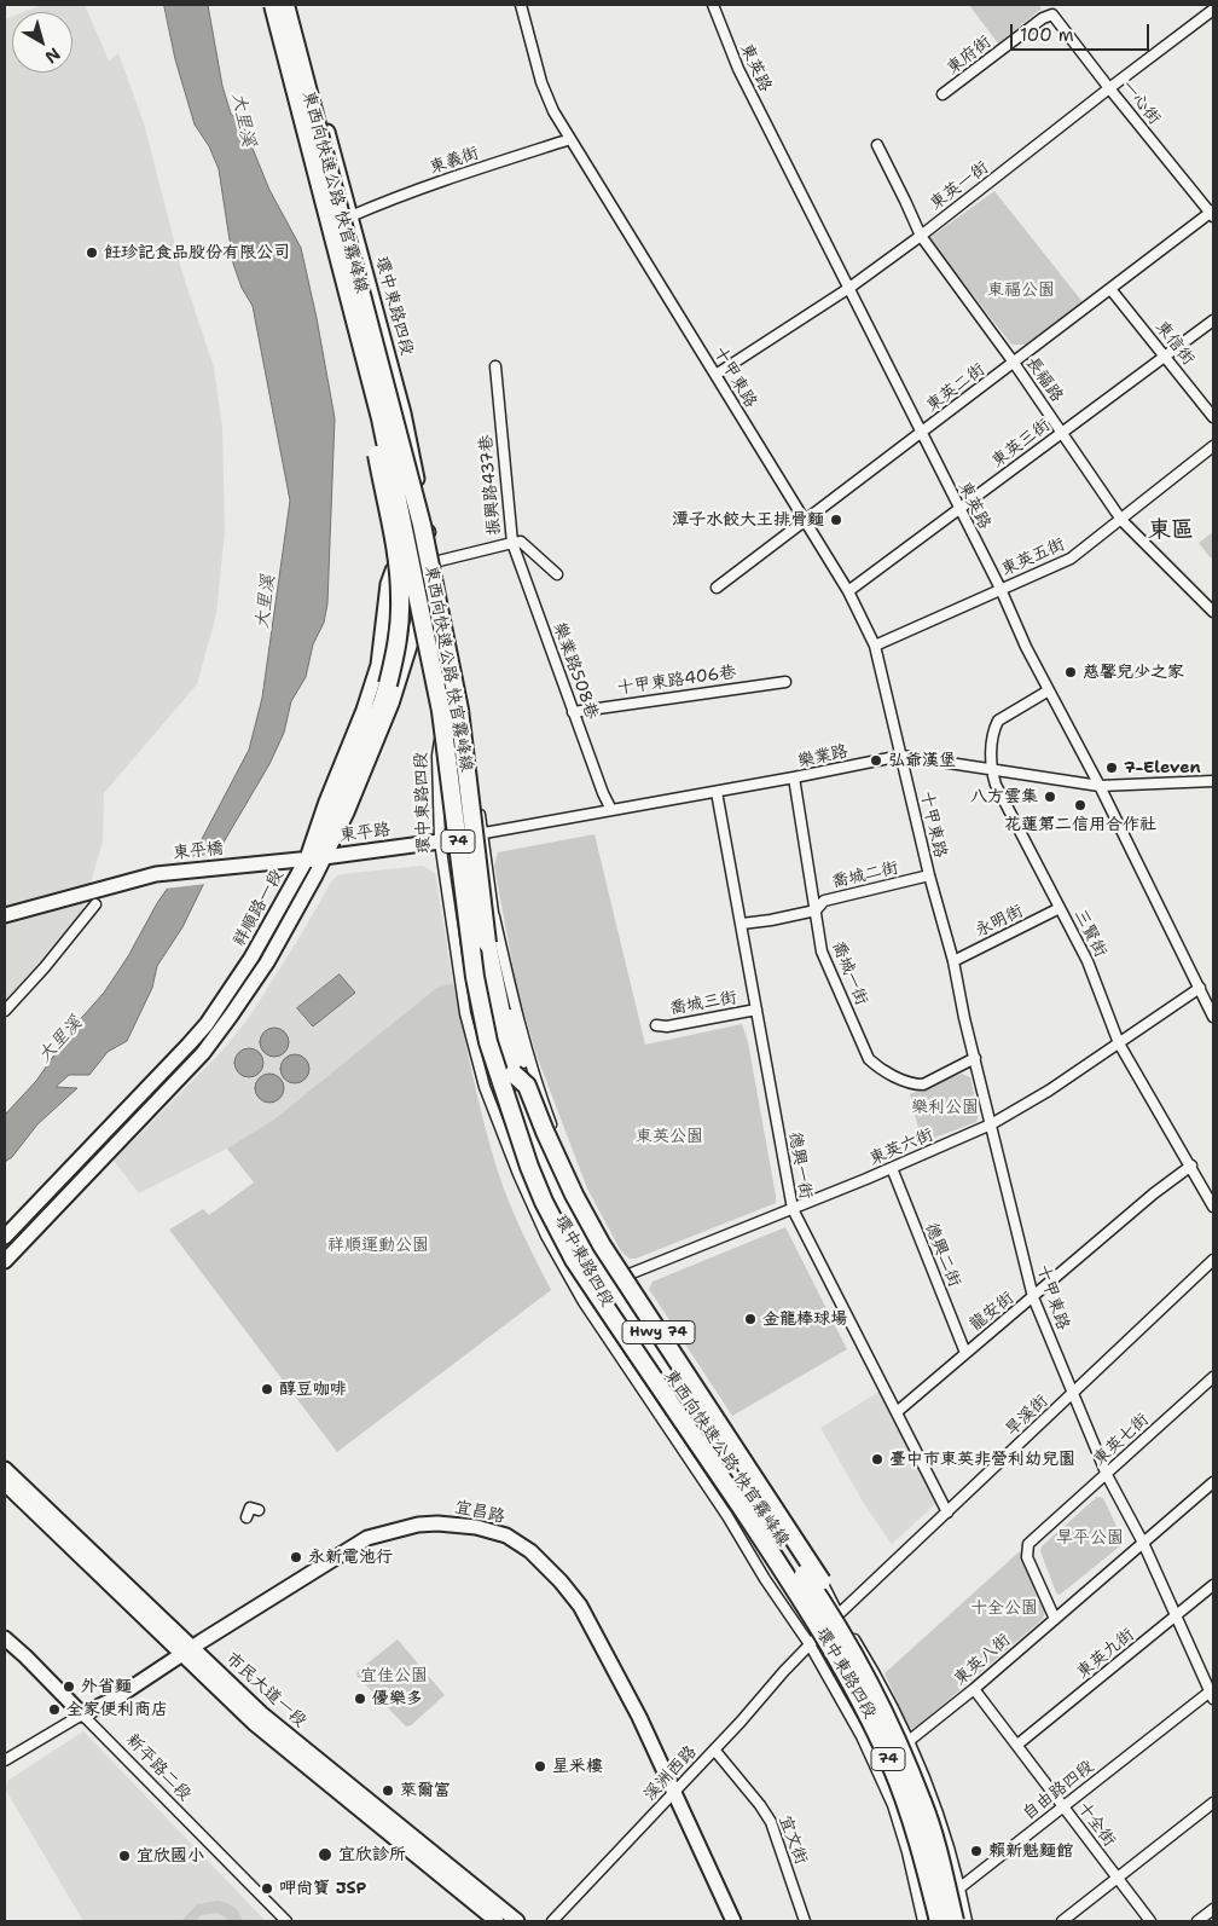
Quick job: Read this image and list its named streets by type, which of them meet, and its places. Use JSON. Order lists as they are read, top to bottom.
{
  "streets": {
    "highway": ["東西向快速公路 快官霧峰線", "74", "Hwy 74"],
    "street": [
      "東府街",
      "東英路",
      "一心街",
      "東義街",
      "東英一街",
      "環中東路四段",
      "東信街",
      "十甲東路",
      "長福路",
      "東英二街",
      "東英三街",
      "振興路437巷",
      "東英五街",
      "樂業路508巷",
      "十甲東路406巷",
      "樂業路",
      "東平路",
      "東平橋",
      "喬城二街",
      "祥順路一段",
      "永明街",
      "三賢街",
      "喬城一街",
      "喬城三街",
      "東英六街",
      "德興一街",
      "德興二街",
      "龍安街",
      "旱溪街",
      "東英七街",
      "宜昌路",
      "東英九街",
      "東英八街",
      "市民大道一段",
      "新平路二段",
      "溪洲西路",
      "自由路四段",
      "十全街",
      "宜文街"
    ]
  },
  "crossings": [
    ["東府街", "一心街"],
    ["東英路", "東英一街"],
    ["東英路", "東英二街"],
    ["東英路", "東英三街"],
    ["東英路", "東英五街"],
    ["東英路", "樂業路"],
    ["東英路", "三賢街"],
    ["東英路", "東英六街"],
    ["一心街", "東英一街"],
    ["一心街", "東英二街"],
    ["東義街", "環中東路四段"],
    ["東義街", "十甲東路"],
    ["東英一街", "十甲東路"],
    ["東英一街", "長福路"],
    ["東西向快速公路 快官霧峰線", "Hwy 74"],
    ["環中東路四段", "樂業路"],
    ["環中東路四段", "東平路"],
    ["環中東路四段", "祥順路一段"],
    ["環中東路四段", "東英六街"],
    ["環中東路四段", "Hwy 74"],
    ["環中東路四段", "旱溪街"],
    ["環中東路四段", "東英八街"],
    ["環中東路四段", "溪洲西路"],
    ["環中東路四段", "自由路四段"],
    ["東信街", "東英二街"],
    ["東信街", "東英三街"],
    ["十甲東路", "東英二街"],
    ["十甲東路", "東英三街"],
    ["十甲東路", "東英五街"],
    ["十甲東路", "樂業路"],
    ["十甲東路", "喬城二街"],
    ["十甲東路", "永明街"],
    ["十甲東路", "喬城一街"],
    ["十甲東路", "東英六街"],
    ["十甲東路", "龍安街"],
    ["十甲東路", "旱溪街"],
    ["十甲東路", "東英七街"],
    ["十甲東路", "東英九街"],
    ["十甲東路", "東英八街"],
    ["十甲東路", "自由路四段"],
    ["長福路", "東英二街"],
    ["長福路", "東英三街"],
    ["長福路", "東英五街"],
    ["振興路437巷", "樂業路508巷"],
    ["樂業路508巷", "十甲東路406巷"],
    ["樂業路508巷", "樂業路"],
    ["樂業路", "東平路"],
    ["樂業路", "三賢街"],
    ["樂業路", "喬城一街"],
    ["樂業路", "德興一街"],
    ["東平路", "東平橋"],
    ["東平路", "祥順路一段"],
    ["東平橋", "祥順路一段"],
    ["喬城二街", "喬城一街"],
    ["喬城二街", "德興一街"],
    ["永明街", "三賢街"],
    ["三賢街", "東英六街"],
    ["三賢街", "龍安街"],
    ["喬城三街", "德興一街"],
    ["東英六街", "德興一街"],
    ["東英六街", "德興二街"],
    ["德興一街", "龍安街"],
    ["德興一街", "旱溪街"],
    ["德興二街", "龍安街"],
    ["旱溪街", "溪洲西路"],
    ["東英七街", "東英八街"],
    ["宜昌路", "市民大道一段"],
    ["宜昌路", "新平路二段"],
    ["宜昌路", "溪洲西路"],
    ["東英九街", "十全街"],
    ["東英八街", "十全街"],
    ["溪洲西路", "宜文街"],
    ["自由路四段", "十全街"]
  ],
  "districts": ["東區"],
  "water": ["大里溪"],
  "parks": [
    "東福公園",
    "樂利公園",
    "東英公園",
    "祥順運動公園",
    "旱平公園",
    "十全公園",
    "宜佳公園"
  ],
  "places": [
    "飪珍記食品股份有限公司",
    "潭子水餃大王排骨麵",
    "慈馨兒少之家",
    "弘爺漢堡",
    "7-Eleven",
    "八方雲集",
    "花蓮第二信用合作社",
    "金龍棒球場",
    "醇豆咖啡",
    "臺中市東英非營利幼兒園",
    "永新電池行",
    "外省麵",
    "優樂多",
    "全家便利商店",
    "星釆樓",
    "萊爾富",
    "賴新魁麵館",
    "宜欣診所",
    "宜欣國小",
    "呷尚寶 JSP"
  ],
  "scale_bar": "100 m",
  "north": "bottom right"
}
